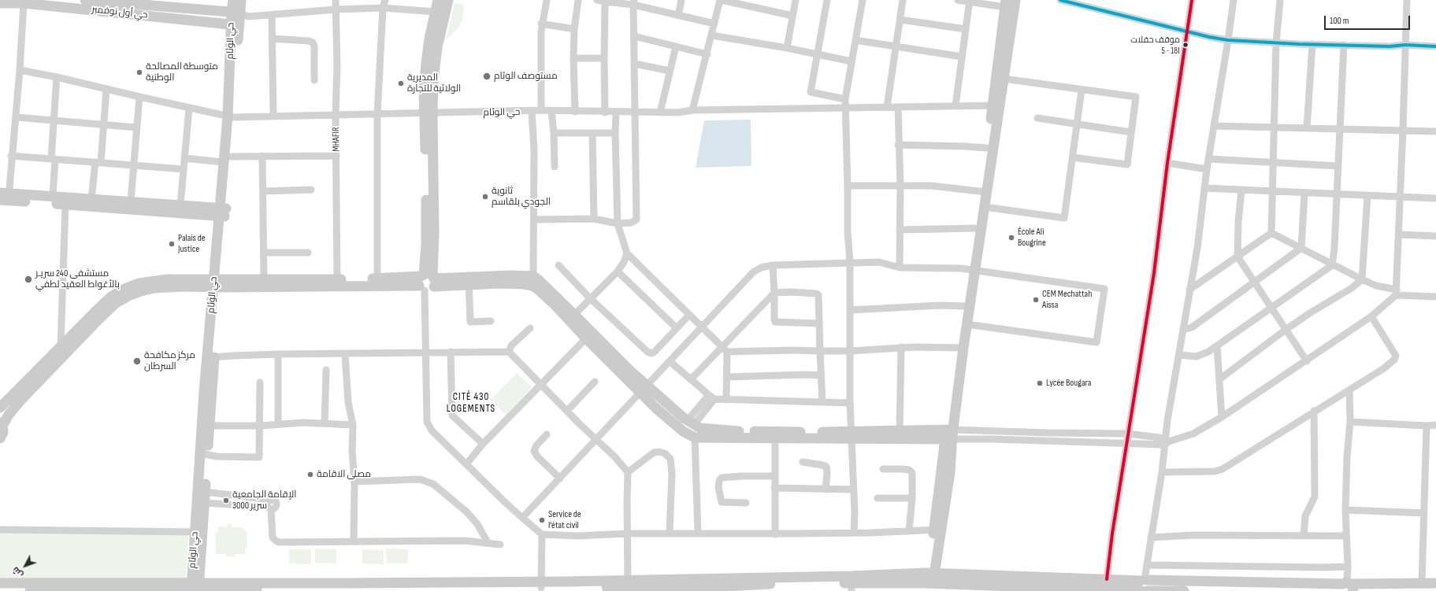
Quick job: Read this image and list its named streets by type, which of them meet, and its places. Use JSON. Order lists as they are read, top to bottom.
{
  "streets": {
    "street": ["حي أول نوفمبر", "حي الوئام", "MHAFIR"]
  },
  "crossings": [
    ["حي أول نوفمبر", "حي الوئام"],
    ["حي الوئام", "MHAFIR"]
  ],
  "districts": ["CITÉ 430 LOGEMENTS"],
  "places": [
    "موقف حفلات 5 - 18ا",
    "متوسطة المصالحة الوطنية",
    "مستوصف الوئام",
    "المديرية الولائية للتجارة",
    "ثانوية الجودي بلقاسم",
    "École Ali Bougrine",
    "Palais de Justice",
    "مستشفى 240 سريـر بالأغواط العقيد لطفي",
    "CEM Mechattah Aissa",
    "مركز مكافحة السرطان",
    "Lycée Bougara",
    "مصلى الاقامة",
    "الإقامة الجامعية 3000 سرير",
    "Service de l'état civil"
  ],
  "scale_bar": "100 m",
  "north": "bottom left"
}
